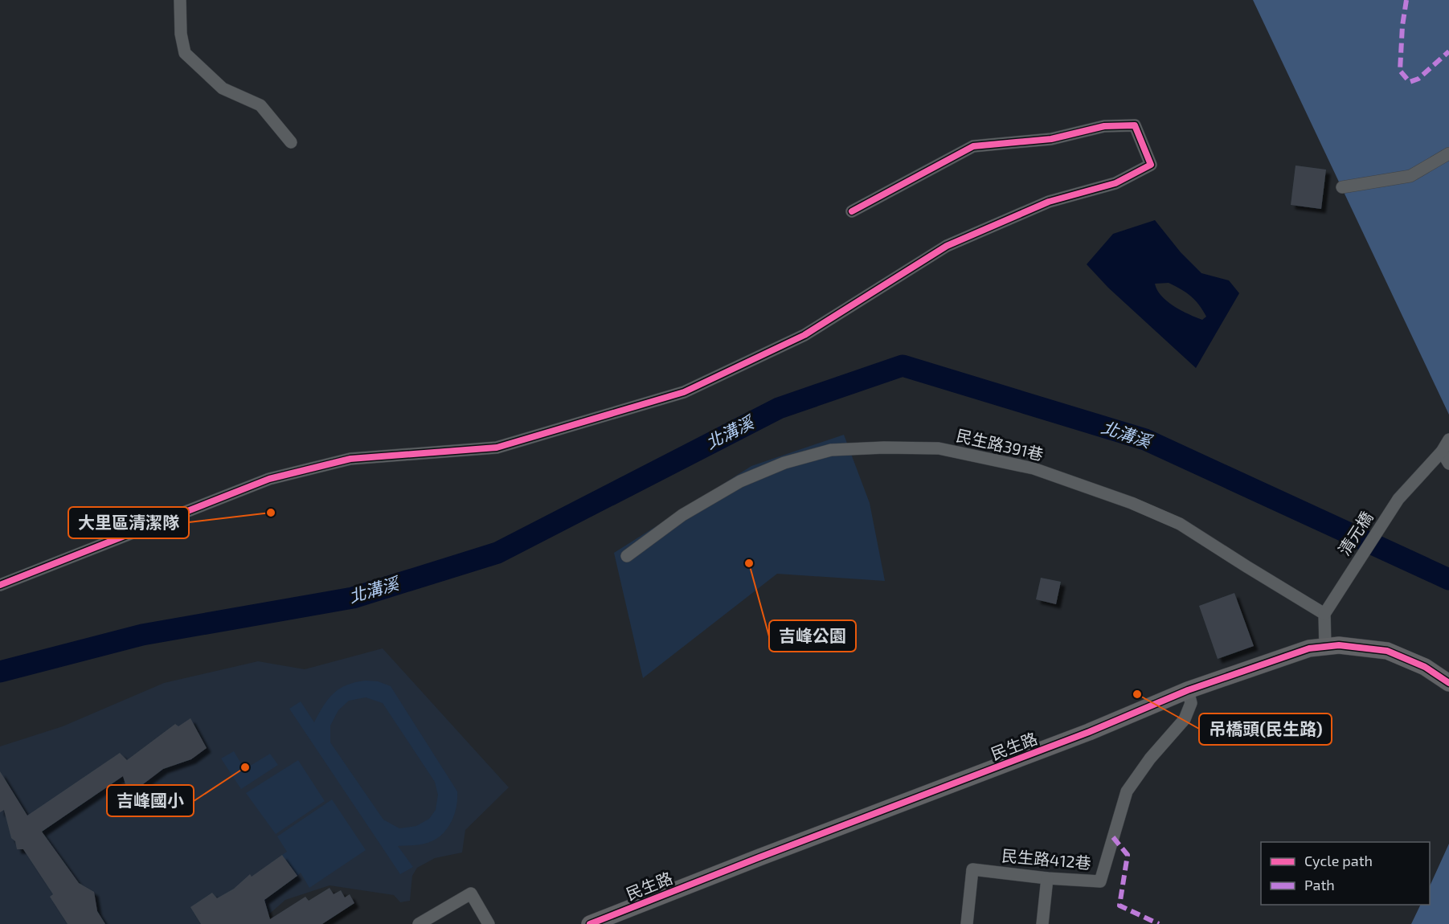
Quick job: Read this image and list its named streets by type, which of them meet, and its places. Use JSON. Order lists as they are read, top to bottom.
{
  "streets": {
    "street": [
      "民生路391巷",
      "清元橋",
      "民生路",
      "民生路412巷"
    ]
  },
  "crossings": [
    ["民生路391巷", "清元橋"],
    ["民生路", "民生路412巷"]
  ],
  "water": ["北溝溪"],
  "places": [
    "大里區清潔隊",
    "吉峰公園",
    "吊橋頭(民生路)",
    "吉峰國小"
  ],
  "legend": ["Cycle path", "Path"]
}
